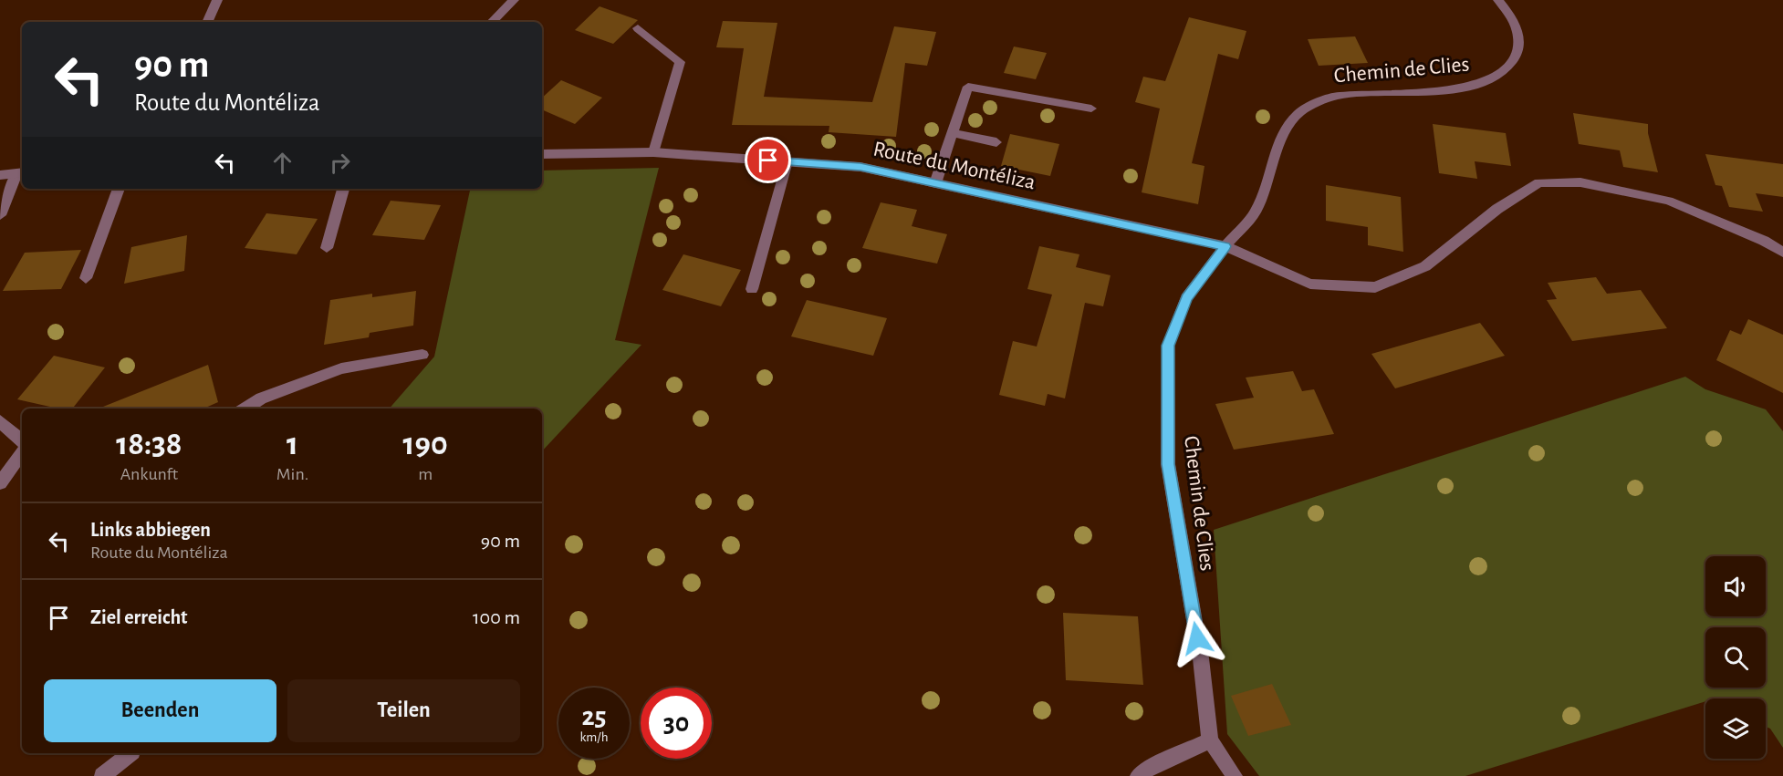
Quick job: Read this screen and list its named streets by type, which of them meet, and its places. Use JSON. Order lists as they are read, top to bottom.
{
  "streets": {
    "street": ["Chemin de Clies", "Route du Montéliza"]
  },
  "crossings": [
    ["Chemin de Clies", "Route du Montéliza"]
  ],
  "page": {
    "turn": ["90 m", "Route du Montéliza"],
    "eta": [
      "18:38",
      "Ankunft",
      "1",
      "Min.",
      "190",
      "m"
    ],
    "list": [
      {
        "name": "Links abbiegen",
        "note": "Route du Montéliza",
        "value": "90 m"
      },
      {
        "name": "Ziel erreicht",
        "value": "100 m"
      }
    ],
    "buttons": ["Beenden", "Teilen"],
    "speed": "25 km/h",
    "limit": "30"
  }
}
